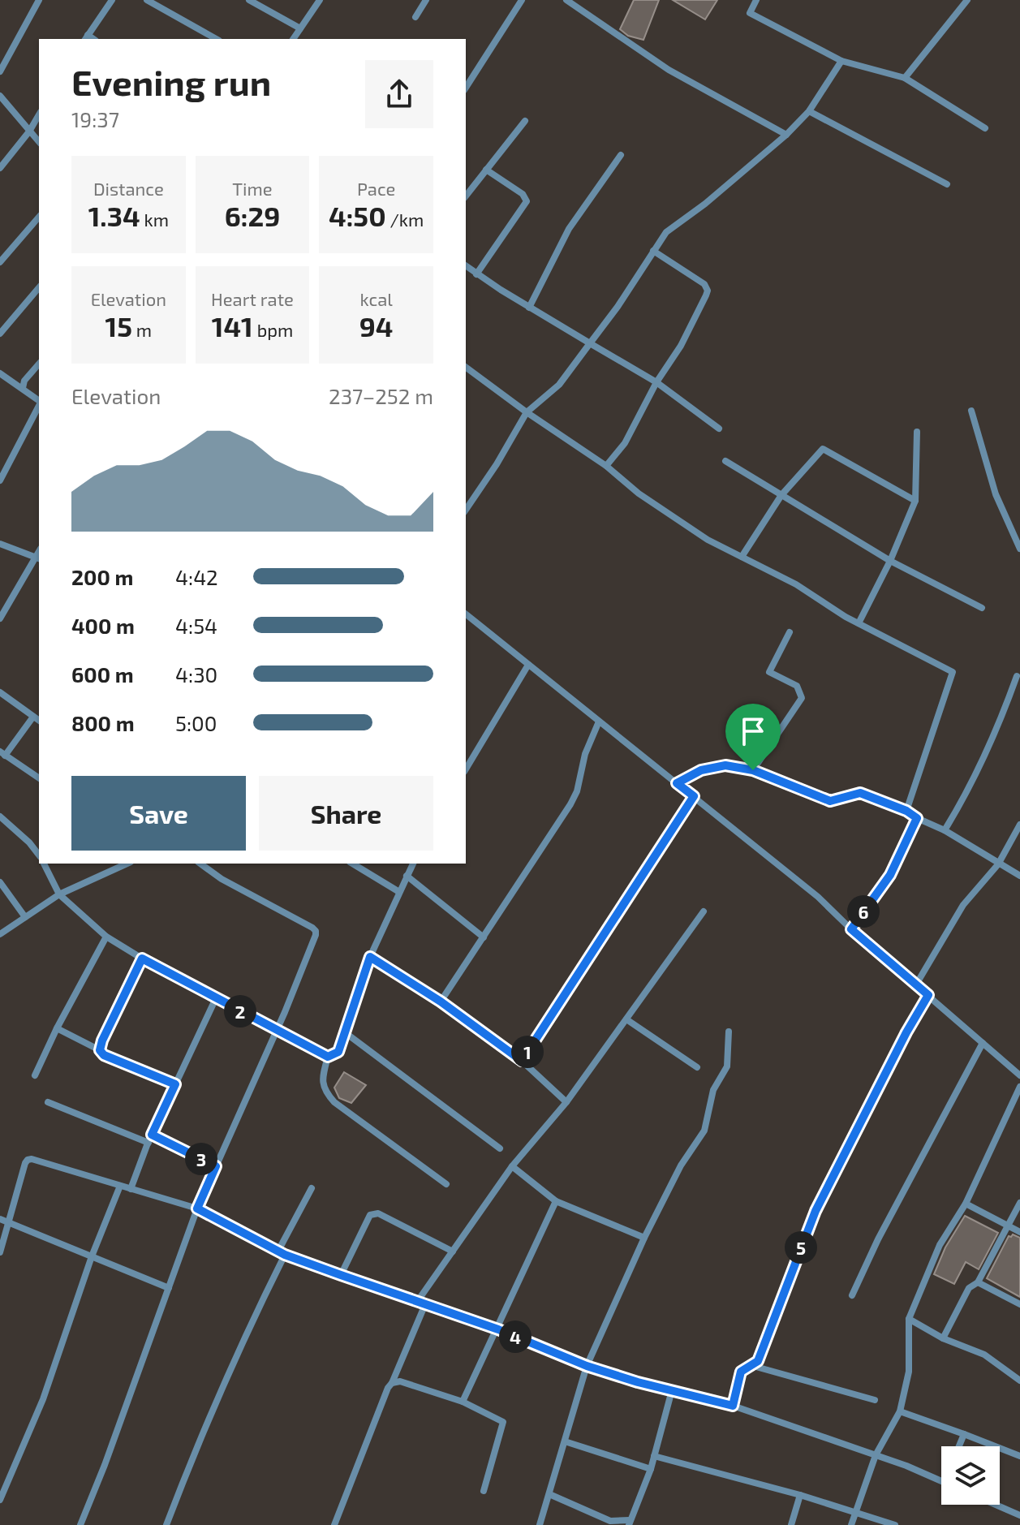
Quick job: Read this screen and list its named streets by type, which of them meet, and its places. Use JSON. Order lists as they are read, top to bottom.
{
  "page": {
    "heading": ["Evening run", "19:37"],
    "stats": [
      ["Distance", "1.34 km"],
      ["Time", "6:29"],
      ["Pace", "4:50 /km"],
      ["Elevation", "15 m"],
      ["Heart rate", "141 bpm"],
      ["kcal", "94"]
    ],
    "chart": ["Elevation", "237–252 m"],
    "list": [
      {
        "name": "200 m",
        "note": "4:42"
      },
      {
        "name": "400 m",
        "note": "4:54"
      },
      {
        "name": "600 m",
        "note": "4:30"
      },
      {
        "name": "800 m",
        "note": "5:00"
      }
    ],
    "buttons": ["Save", "Share"],
    "pins": [
      "6",
      "2",
      "1",
      "3",
      "5",
      "4"
    ]
  }
}
